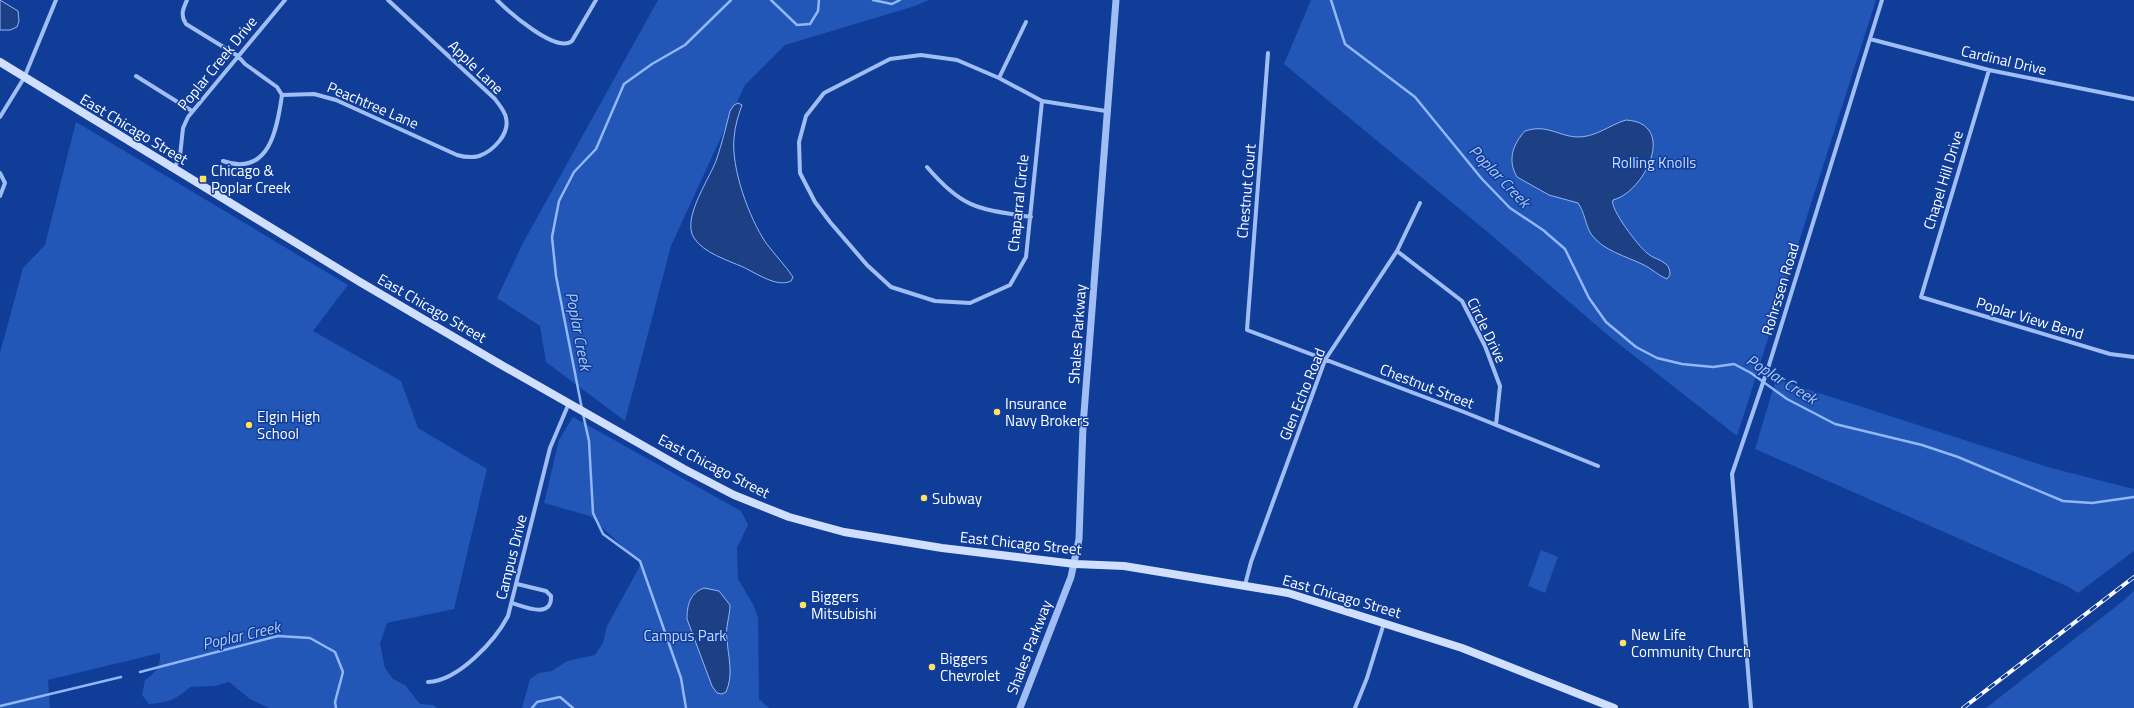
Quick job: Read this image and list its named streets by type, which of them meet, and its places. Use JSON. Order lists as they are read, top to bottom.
{
  "streets": {
    "main road": ["East Chicago Street"],
    "street": [
      "Cardinal Drive",
      "Poplar Creek Drive",
      "Apple Lane",
      "Peachtree Lane",
      "Chapel Hill Drive",
      "Chestnut Court",
      "Chaparral Circle",
      "Rohrssen Road",
      "Poplar View Bend",
      "Circle Drive",
      "Shales Parkway",
      "Chestnut Street",
      "Glen Echo Road",
      "Campus Drive"
    ]
  },
  "crossings": [
    ["Cardinal Drive", "Chapel Hill Drive"],
    ["Cardinal Drive", "Rohrssen Road"],
    ["Poplar Creek Drive", "East Chicago Street"],
    ["Apple Lane", "Peachtree Lane"],
    ["East Chicago Street", "Shales Parkway"],
    ["East Chicago Street", "Glen Echo Road"],
    ["East Chicago Street", "Campus Drive"],
    ["Chapel Hill Drive", "Poplar View Bend"],
    ["Chestnut Court", "Chestnut Street"],
    ["Chaparral Circle", "Shales Parkway"],
    ["Circle Drive", "Chestnut Street"],
    ["Circle Drive", "Glen Echo Road"],
    ["Chestnut Street", "Glen Echo Road"]
  ],
  "water": ["Poplar Creek"],
  "parks": ["Rolling Knolls", "Campus Park"],
  "places": {
    "transit": ["Chicago & Poplar Creek"],
    "other": [
      "Insurance Navy Brokers",
      "Elgin High School",
      "Subway",
      "Biggers Mitsubishi",
      "New Life Community Church",
      "Biggers Chevrolet"
    ]
  }
}
